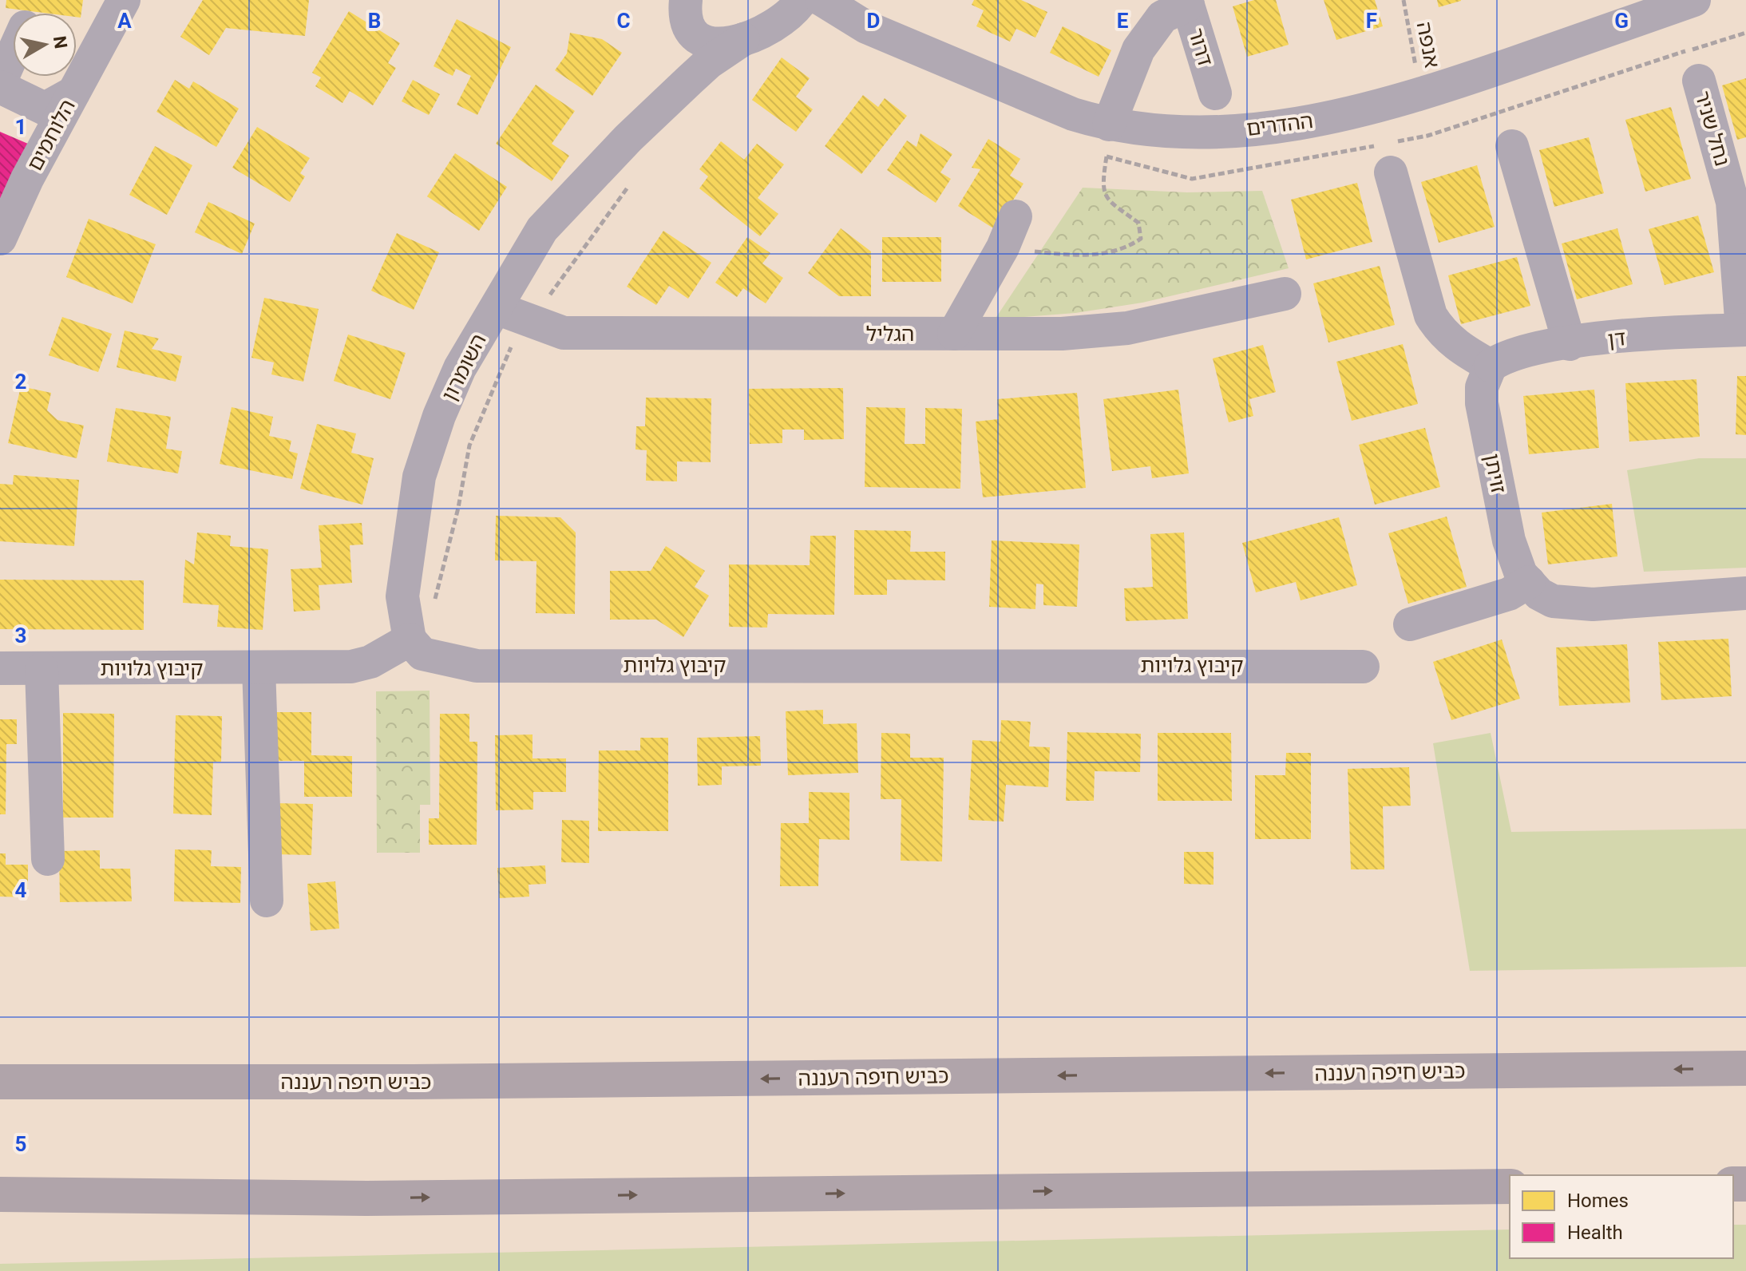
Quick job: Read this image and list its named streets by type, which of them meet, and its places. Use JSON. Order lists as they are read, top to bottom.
{
  "streets": {
    "highway": ["כביש חיפה רעננה"],
    "street": [
      "דרור",
      "ההדרים",
      "נחל שניר",
      "הלוחמים",
      "הגליל",
      "דן",
      "השומרון",
      "זויתן",
      "קיבוץ גלויות"
    ],
    "path": ["אנפה"]
  },
  "crossings": [
    ["אנפה", "ההדרים"],
    ["נחל שניר", "דן"],
    ["הגליל", "השומרון"],
    ["דן", "זויתן"],
    ["השומרון", "קיבוץ גלויות"]
  ],
  "legend": ["Homes", "Health"],
  "north": "right",
  "grid": {
    "columns": [
      "A",
      "B",
      "C",
      "D",
      "E",
      "F",
      "G"
    ],
    "rows": [
      "1",
      "2",
      "3",
      "4",
      "5"
    ]
  }
}
